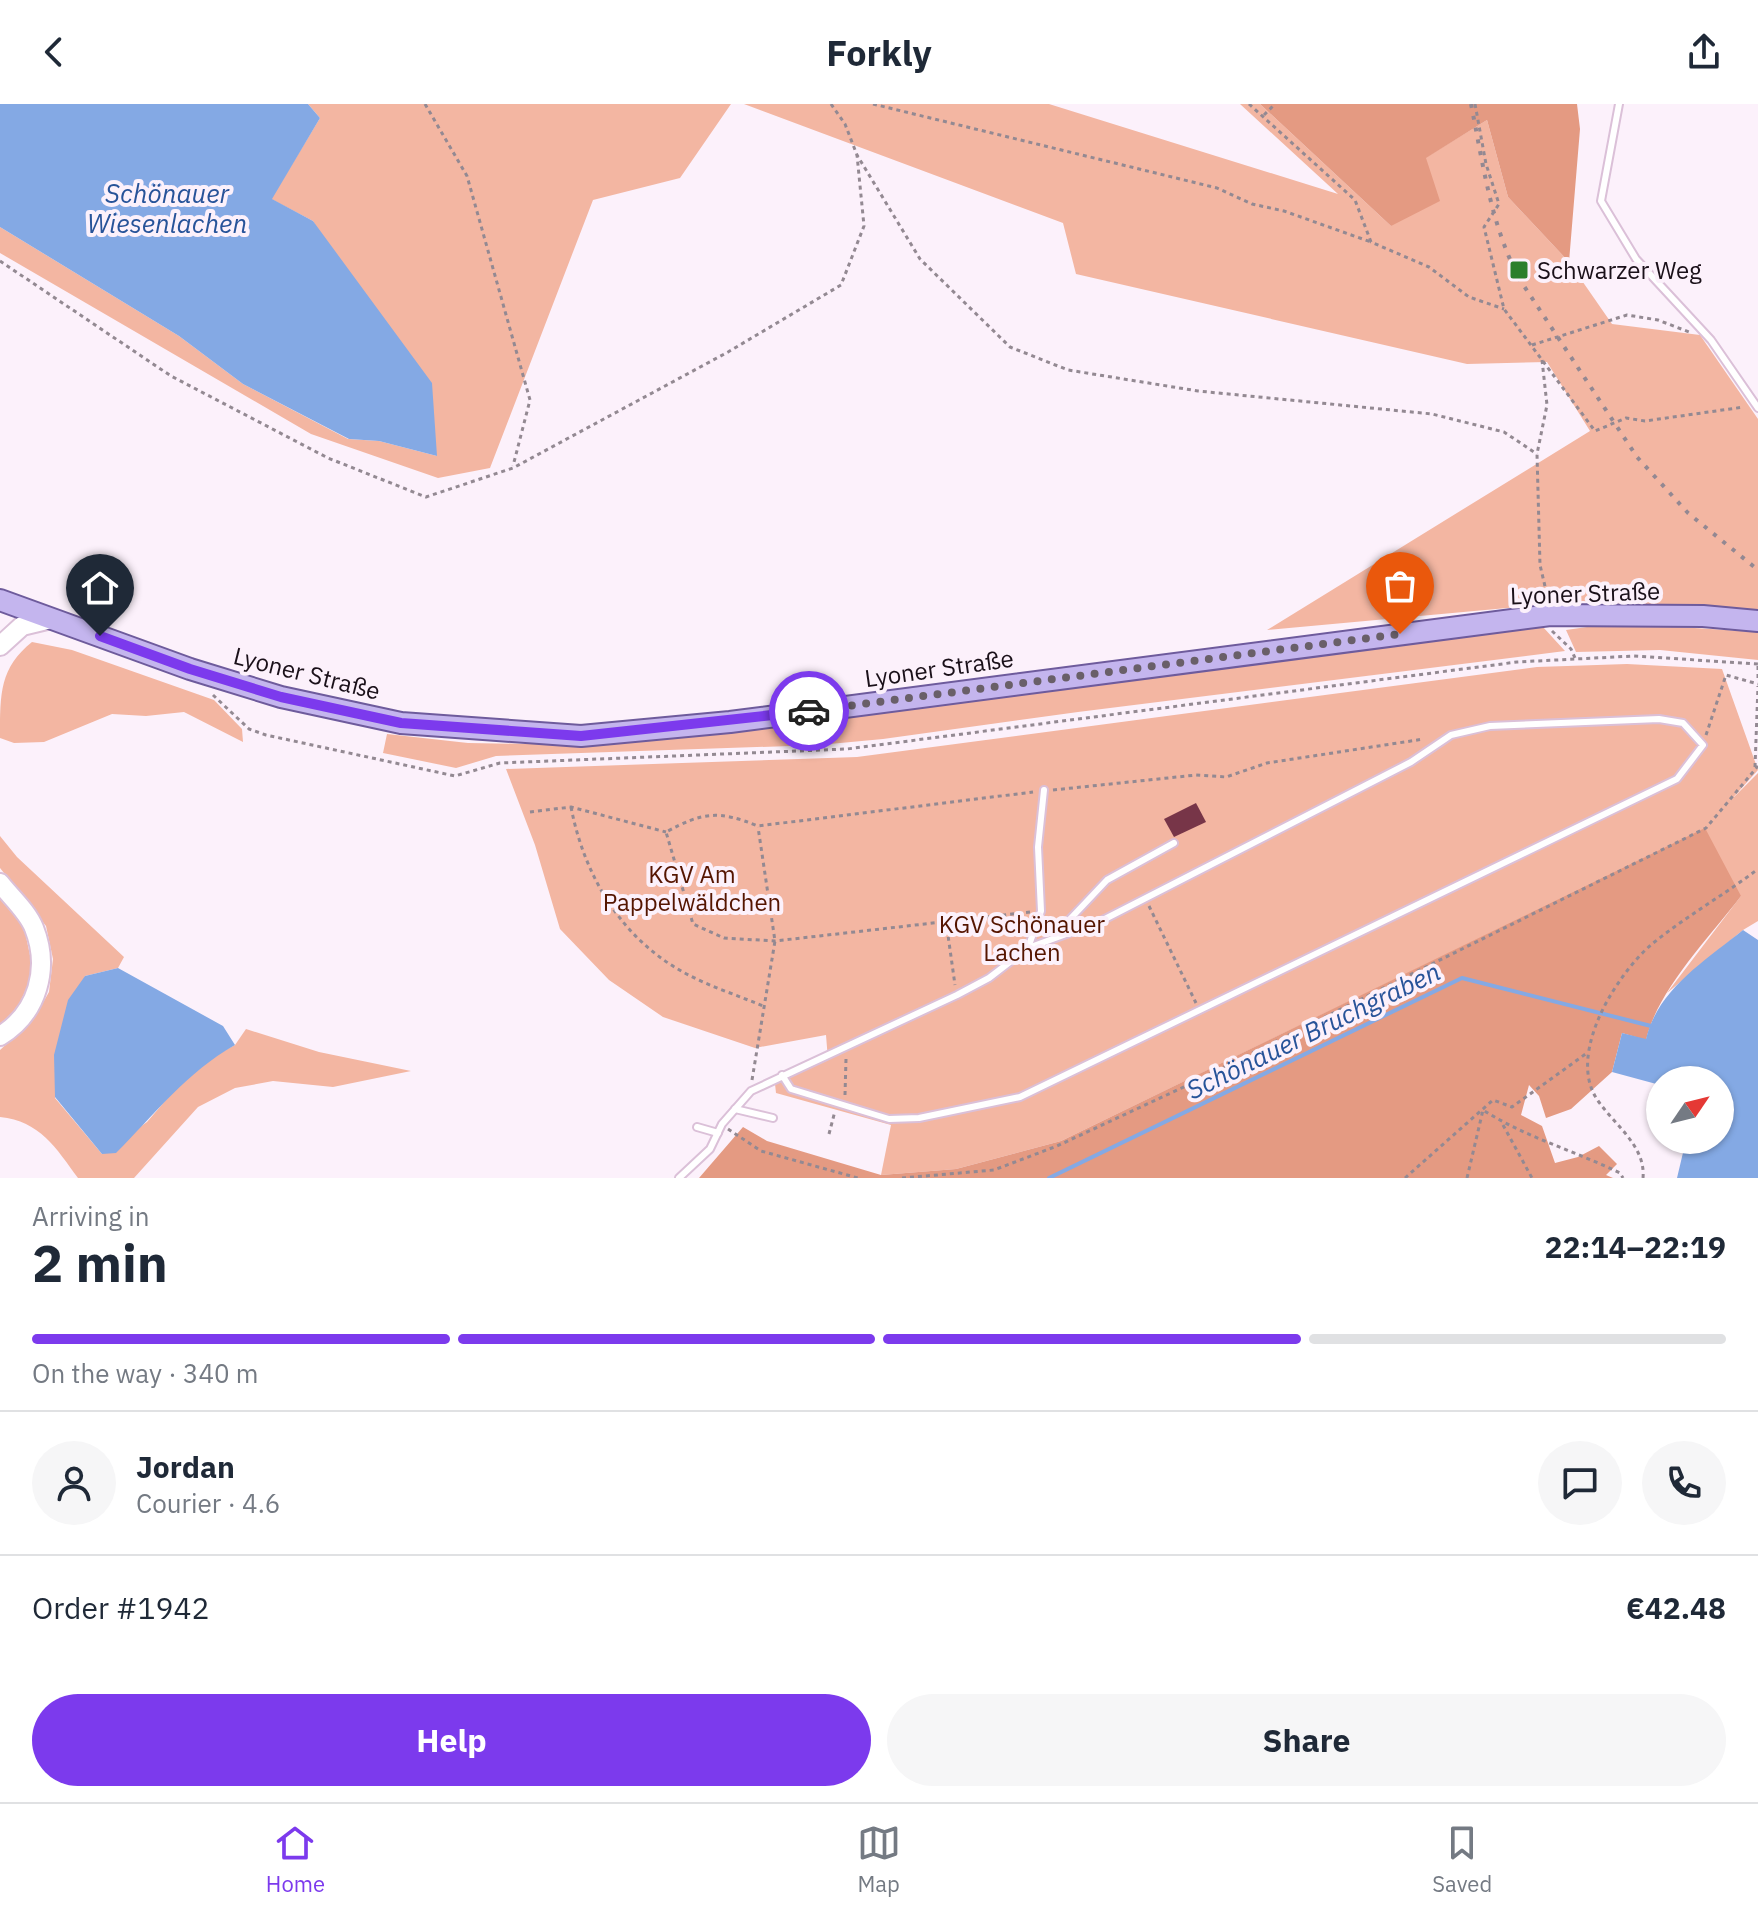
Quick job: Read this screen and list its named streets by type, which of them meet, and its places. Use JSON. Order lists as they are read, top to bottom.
{
  "streets": {
    "main road": ["Lyoner Straße"]
  },
  "water": ["Schönauer Wiesenlachen", "Schönauer Bruchgraben"],
  "parks": ["KGV Am Pappelwäldchen", "KGV Schönauer Lachen"],
  "places": {
    "transit": ["Schwarzer Weg"]
  },
  "north": "top right",
  "page": {
    "header": "Forkly",
    "heading": ["2 min", "Arriving in", "22:14–22:19"],
    "panel": [
      "Jordan",
      "Courier · 4.6",
      "Order #1942",
      "€42.48"
    ],
    "bar": "On the way · 340 m",
    "buttons": ["Help", "Share"],
    "tabs": ["Home", "Map", "Saved"]
  }
}
